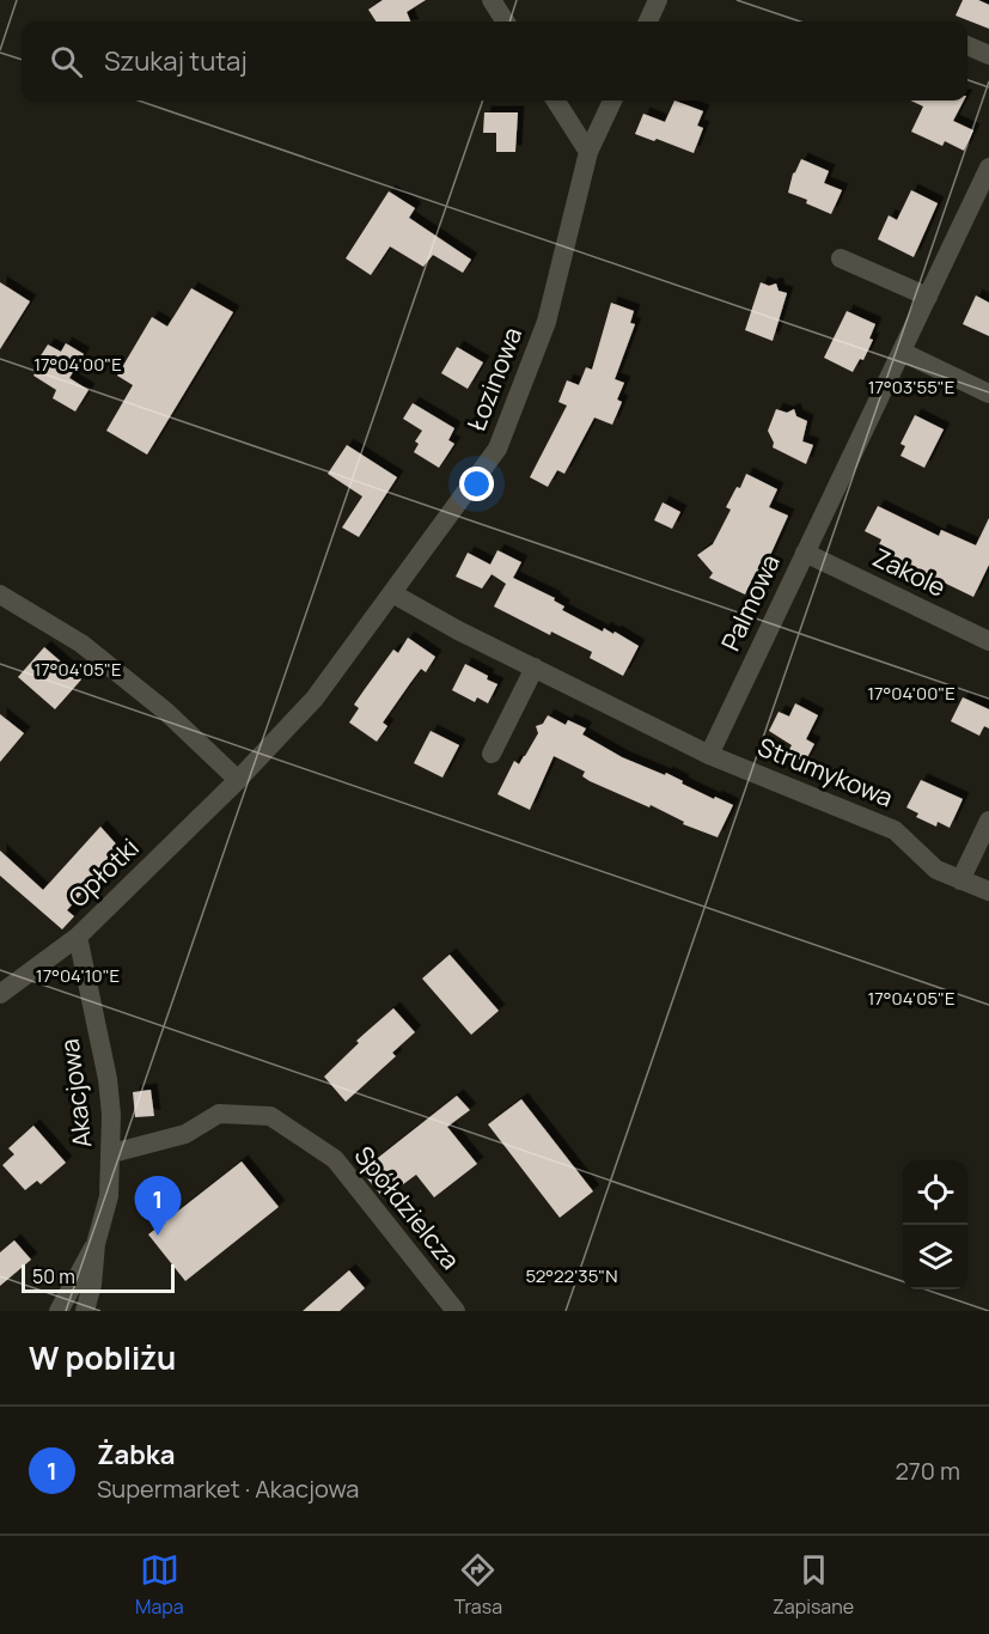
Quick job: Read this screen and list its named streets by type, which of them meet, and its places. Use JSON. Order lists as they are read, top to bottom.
{
  "streets": {
    "street": [
      "Łozinowa",
      "Zakole",
      "Palmowa",
      "Strumykowa",
      "Opłotki",
      "Akacjowa",
      "Spółdzielcza"
    ]
  },
  "crossings": [
    ["Łozinowa", "Opłotki"],
    ["Zakole", "Palmowa"],
    ["Palmowa", "Strumykowa"],
    ["Opłotki", "Akacjowa"],
    ["Akacjowa", "Spółdzielcza"]
  ],
  "scale_bar": "50 m",
  "page": {
    "search": "Szukaj tutaj",
    "pins": "1",
    "scale": "50 m",
    "heading": "W pobliżu",
    "list": [
      {
        "mark": "1",
        "name": "Żabka",
        "note": "Supermarket · Akacjowa",
        "value": "270 m"
      }
    ],
    "nav": ["Mapa", "Trasa", "Zapisane"]
  },
  "coordinates": [
    "17°04'00\"E",
    "17°03'55\"E",
    "17°04'05\"E",
    "17°04'10\"E",
    "52°22'35\"N"
  ]
}
